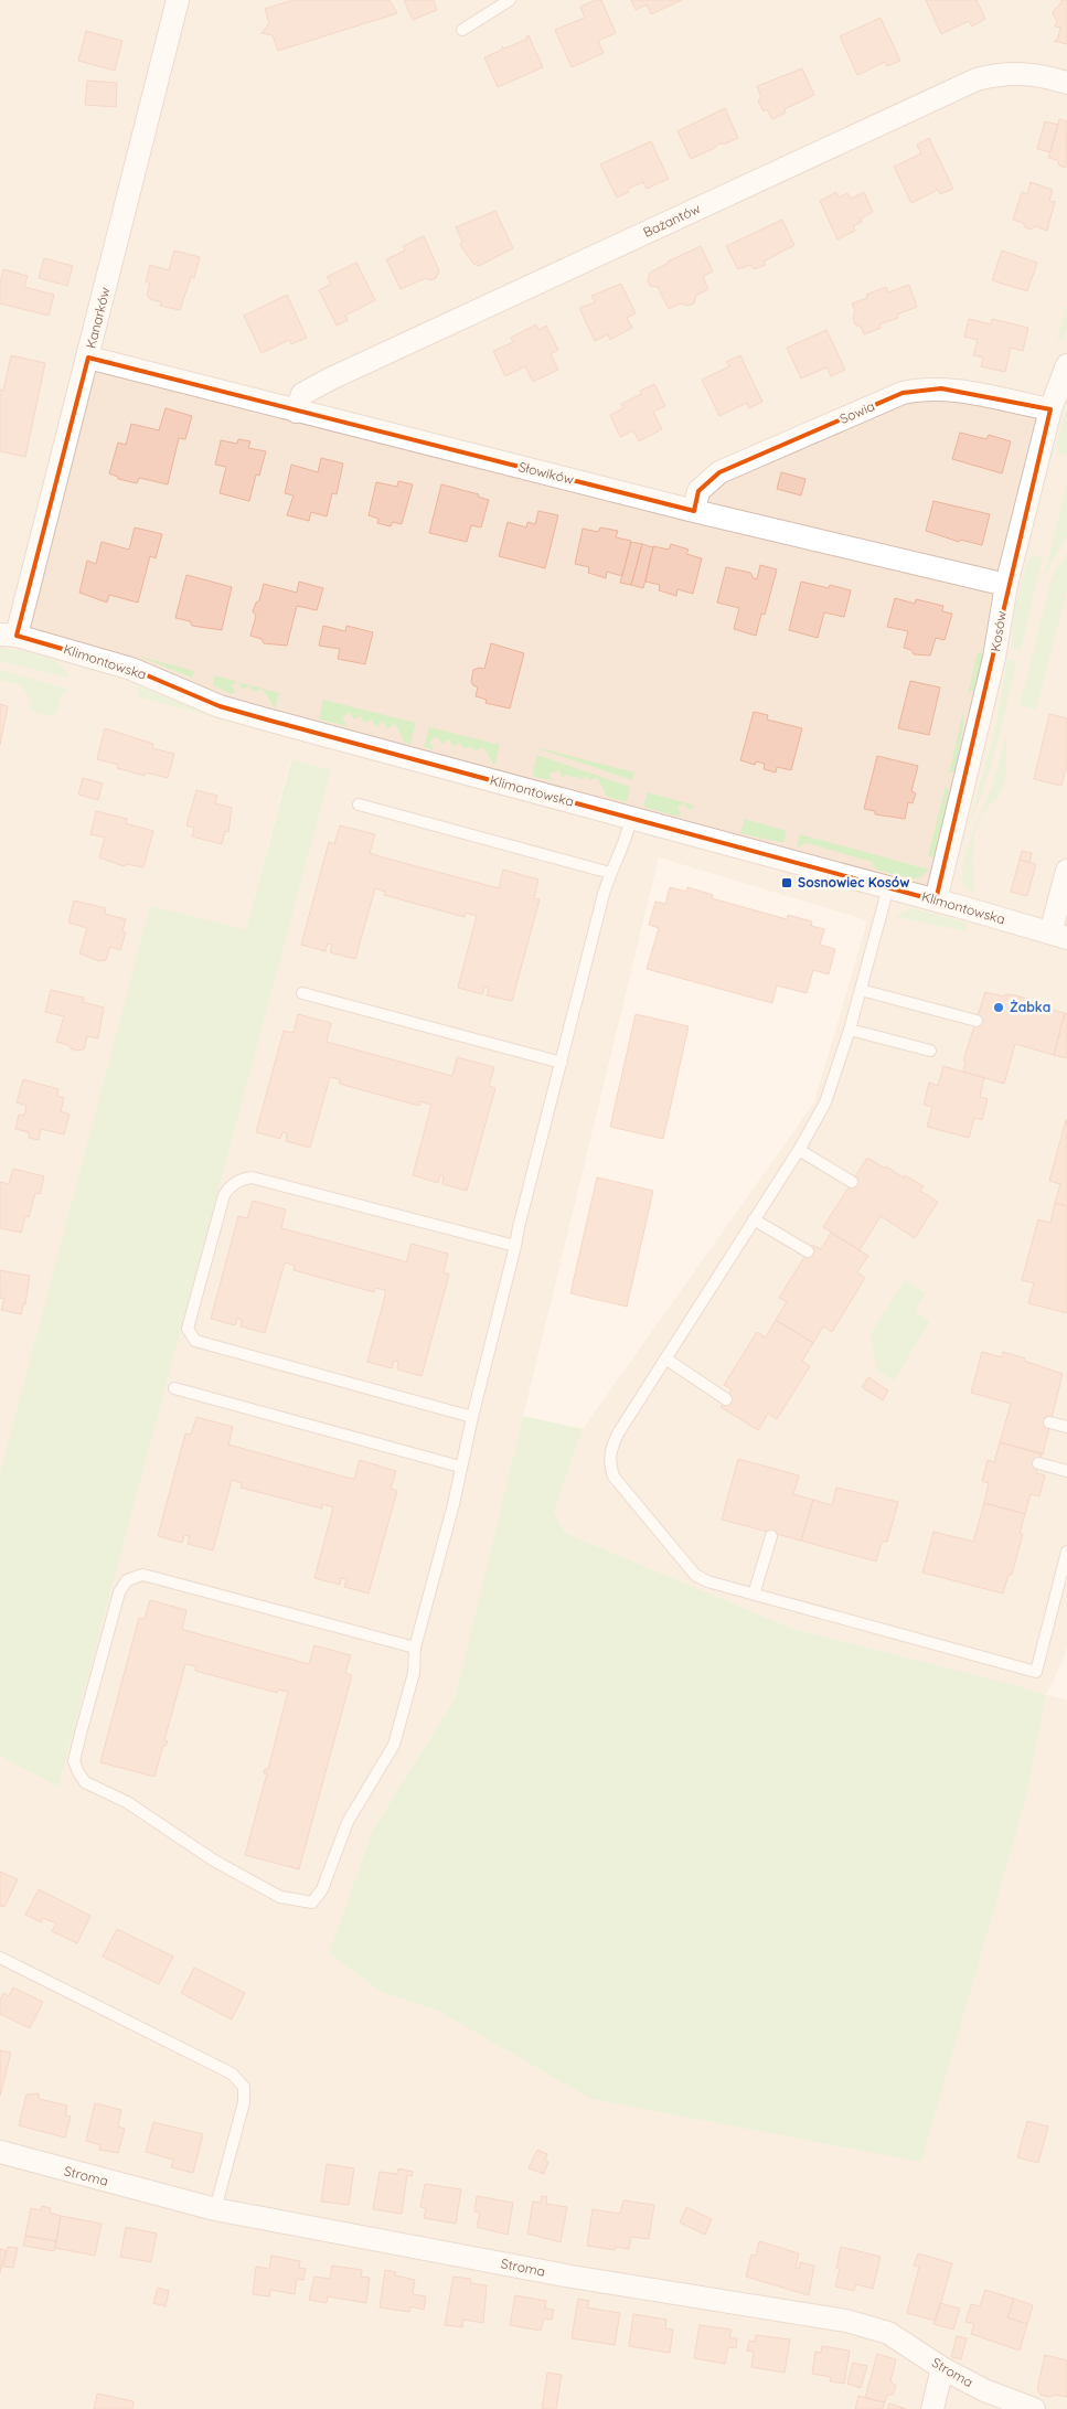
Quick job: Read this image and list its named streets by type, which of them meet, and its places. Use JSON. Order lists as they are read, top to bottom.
{
  "streets": {
    "street": [
      "Bażantów",
      "Kanarków",
      "Sowia",
      "Słowików",
      "Kosów",
      "Klimontowska",
      "Stroma"
    ]
  },
  "crossings": [
    ["Bażantów", "Słowików"],
    ["Kanarków", "Słowików"],
    ["Kanarków", "Klimontowska"],
    ["Sowia", "Słowików"],
    ["Sowia", "Kosów"],
    ["Słowików", "Kosów"],
    ["Kosów", "Klimontowska"]
  ],
  "places": {
    "transit": ["Sosnowiec Kosów"],
    "other": ["Żabka"]
  }
}
